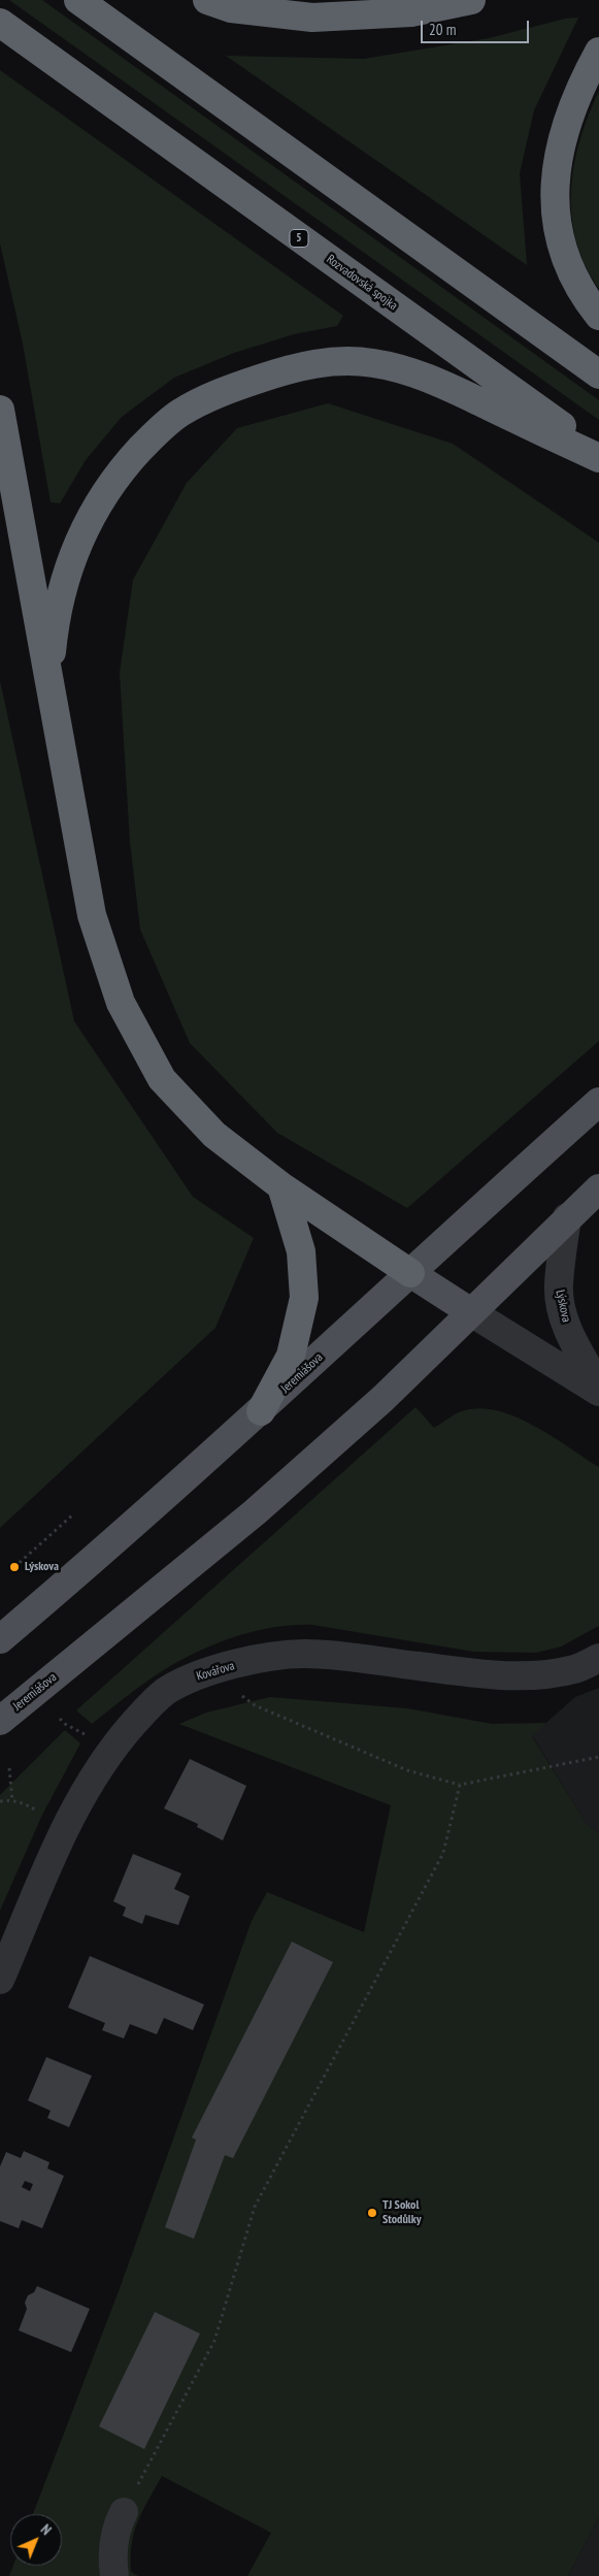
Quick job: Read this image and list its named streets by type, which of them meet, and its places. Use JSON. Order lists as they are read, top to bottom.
{
  "streets": {
    "highway": ["5", "Rozvadovská spojka"],
    "main road": ["Jeremiášova"],
    "street": ["Lýskova", "Kovářova"]
  },
  "crossings": [
    ["Lýskova", "Jeremiášova"]
  ],
  "places": ["Lýskova", "TJ Sokol Stodůlky"],
  "scale_bar": "20 m",
  "north": "top right"
}
